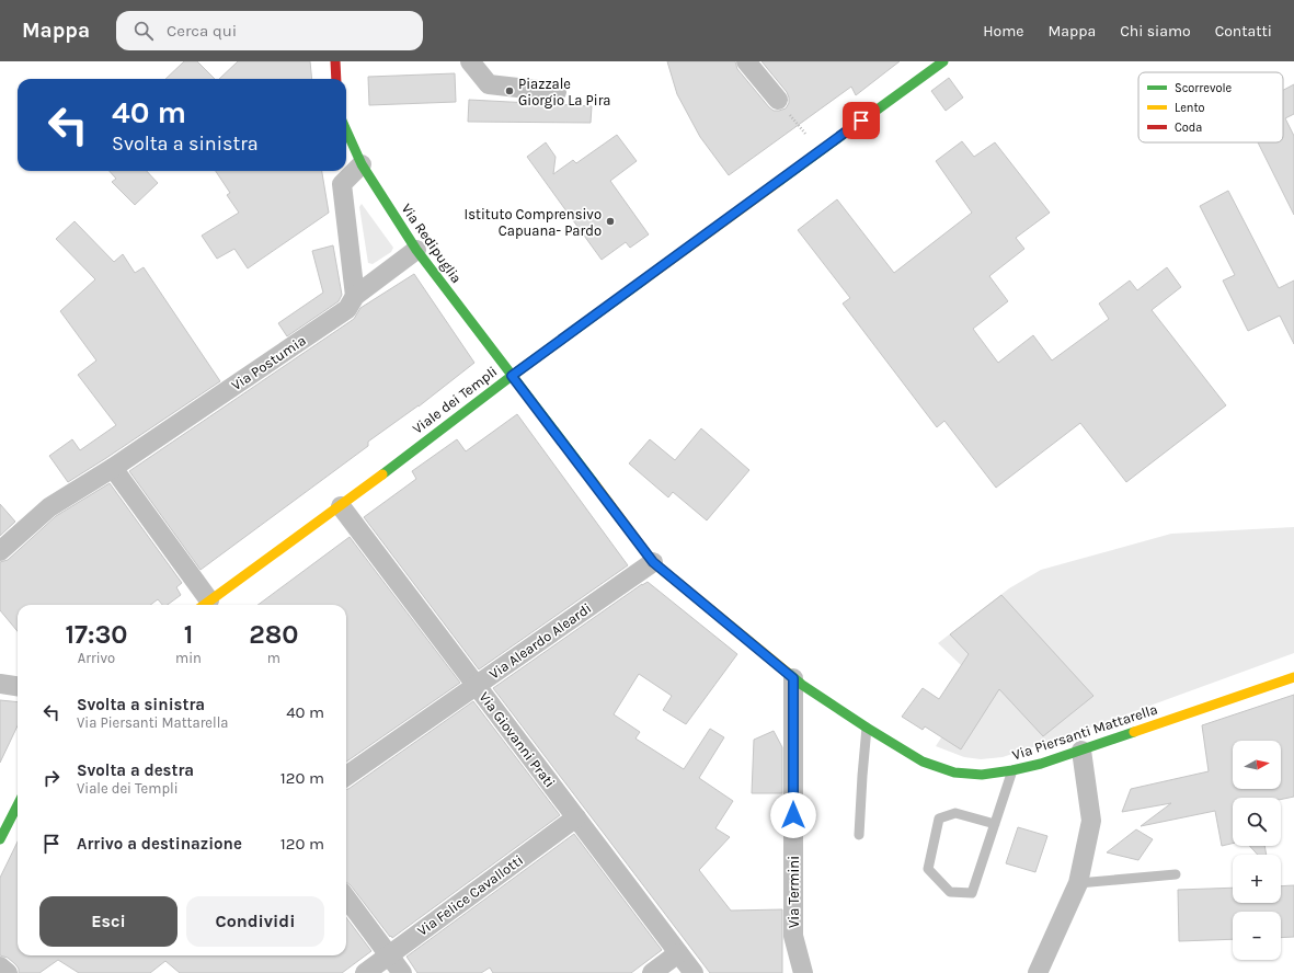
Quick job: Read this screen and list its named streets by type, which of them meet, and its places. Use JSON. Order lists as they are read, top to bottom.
{
  "streets": {
    "main road": ["Via Redipuglia", "Viale dei Templi", "Via Piersanti Mattarella"],
    "street": [
      "Via Postumia",
      "Via Aleardo Aleardi",
      "Via Giovanni Prati",
      "Via Termini",
      "Via Felice Cavallotti"
    ]
  },
  "crossings": [
    ["Via Redipuglia", "Via Postumia"],
    ["Via Redipuglia", "Viale dei Templi"],
    ["Via Redipuglia", "Via Piersanti Mattarella"],
    ["Viale dei Templi", "Via Piersanti Mattarella"],
    ["Viale dei Templi", "Via Giovanni Prati"],
    ["Via Aleardo Aleardi", "Via Piersanti Mattarella"],
    ["Via Aleardo Aleardi", "Via Giovanni Prati"],
    ["Via Piersanti Mattarella", "Via Termini"],
    ["Via Giovanni Prati", "Via Felice Cavallotti"]
  ],
  "places": ["Piazzale Giorgio La Pira", "Istituto Comprensivo Capuana- Pardo"],
  "legend": ["Scorrevole", "Lento", "Coda"],
  "north": "right",
  "page": {
    "header": "Mappa",
    "search": "Cerca qui",
    "nav": [
      "Home",
      "Mappa",
      "Chi siamo",
      "Contatti"
    ],
    "turn": ["40 m", "Svolta a sinistra"],
    "eta": [
      "17:30",
      "Arrivo",
      "1",
      "min",
      "280",
      "m"
    ],
    "list": [
      {
        "name": "Svolta a sinistra",
        "note": "Via Piersanti Mattarella",
        "value": "40 m"
      },
      {
        "name": "Svolta a destra",
        "note": "Viale dei Templi",
        "value": "120 m"
      },
      {
        "name": "Arrivo a destinazione",
        "value": "120 m"
      }
    ],
    "map_buttons": ["+", "−"],
    "buttons": ["Esci", "Condividi"]
  }
}
